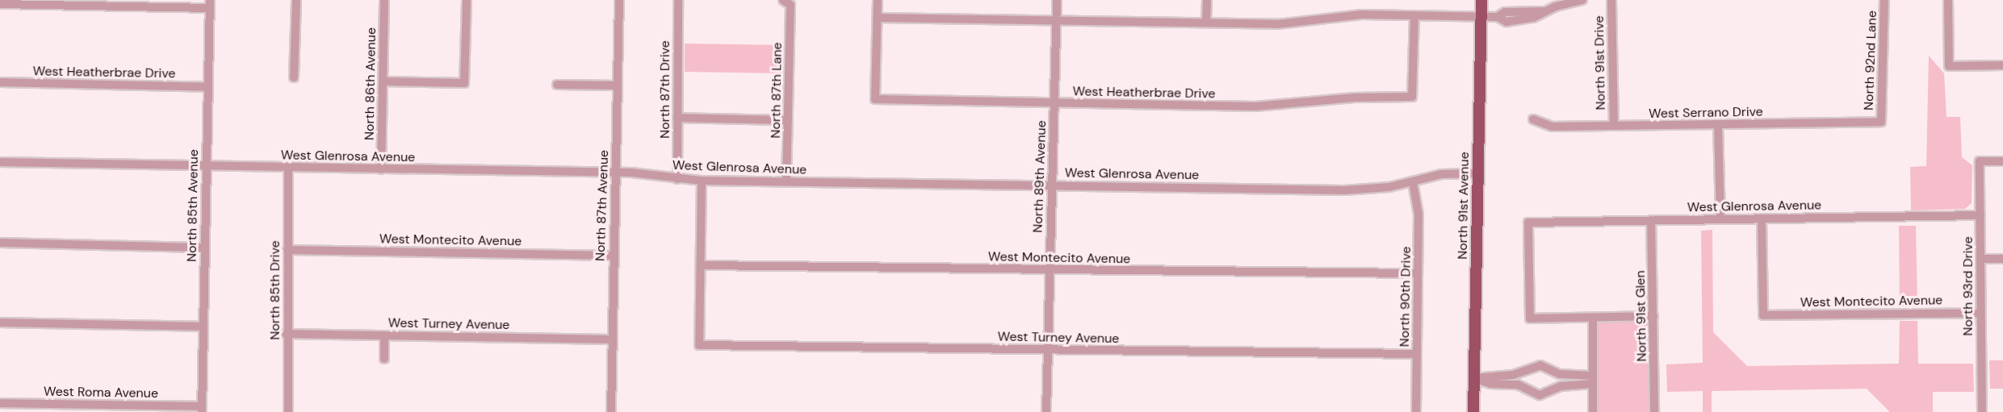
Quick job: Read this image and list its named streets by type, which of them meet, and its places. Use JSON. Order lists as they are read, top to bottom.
{
  "streets": {
    "main road": ["North 91st Avenue"],
    "street": [
      "North 92nd Lane",
      "North 91st Drive",
      "West Heatherbrae Drive",
      "North 86th Avenue",
      "North 87th Drive",
      "North 87th Lane",
      "West Serrano Drive",
      "West Glenrosa Avenue",
      "North 89th Avenue",
      "North 85th Avenue",
      "North 87th Avenue",
      "West Montecito Avenue",
      "North 93rd Drive",
      "North 85th Drive",
      "North 90th Drive",
      "North 91st Glen",
      "West Turney Avenue",
      "West Roma Avenue"
    ]
  },
  "crossings": [
    ["North 92nd Lane", "West Serrano Drive"],
    ["North 91st Drive", "West Serrano Drive"],
    ["West Heatherbrae Drive", "North 89th Avenue"],
    ["West Heatherbrae Drive", "North 85th Avenue"],
    ["North 86th Avenue", "West Glenrosa Avenue"],
    ["North 87th Drive", "West Glenrosa Avenue"],
    ["North 87th Lane", "West Glenrosa Avenue"],
    ["West Glenrosa Avenue", "North 89th Avenue"],
    ["West Glenrosa Avenue", "North 85th Avenue"],
    ["West Glenrosa Avenue", "North 87th Avenue"],
    ["West Glenrosa Avenue", "North 91st Avenue"],
    ["West Glenrosa Avenue", "West Montecito Avenue"],
    ["West Glenrosa Avenue", "North 93rd Drive"],
    ["West Glenrosa Avenue", "North 85th Drive"],
    ["West Glenrosa Avenue", "North 90th Drive"],
    ["West Glenrosa Avenue", "North 91st Glen"],
    ["North 89th Avenue", "West Montecito Avenue"],
    ["North 89th Avenue", "West Turney Avenue"],
    ["North 85th Avenue", "West Roma Avenue"],
    ["North 87th Avenue", "West Montecito Avenue"],
    ["North 87th Avenue", "West Turney Avenue"],
    ["West Montecito Avenue", "North 93rd Drive"],
    ["West Montecito Avenue", "North 85th Drive"],
    ["West Montecito Avenue", "North 90th Drive"],
    ["West Montecito Avenue", "West Turney Avenue"],
    ["North 85th Drive", "West Turney Avenue"],
    ["North 90th Drive", "West Turney Avenue"]
  ]
}
